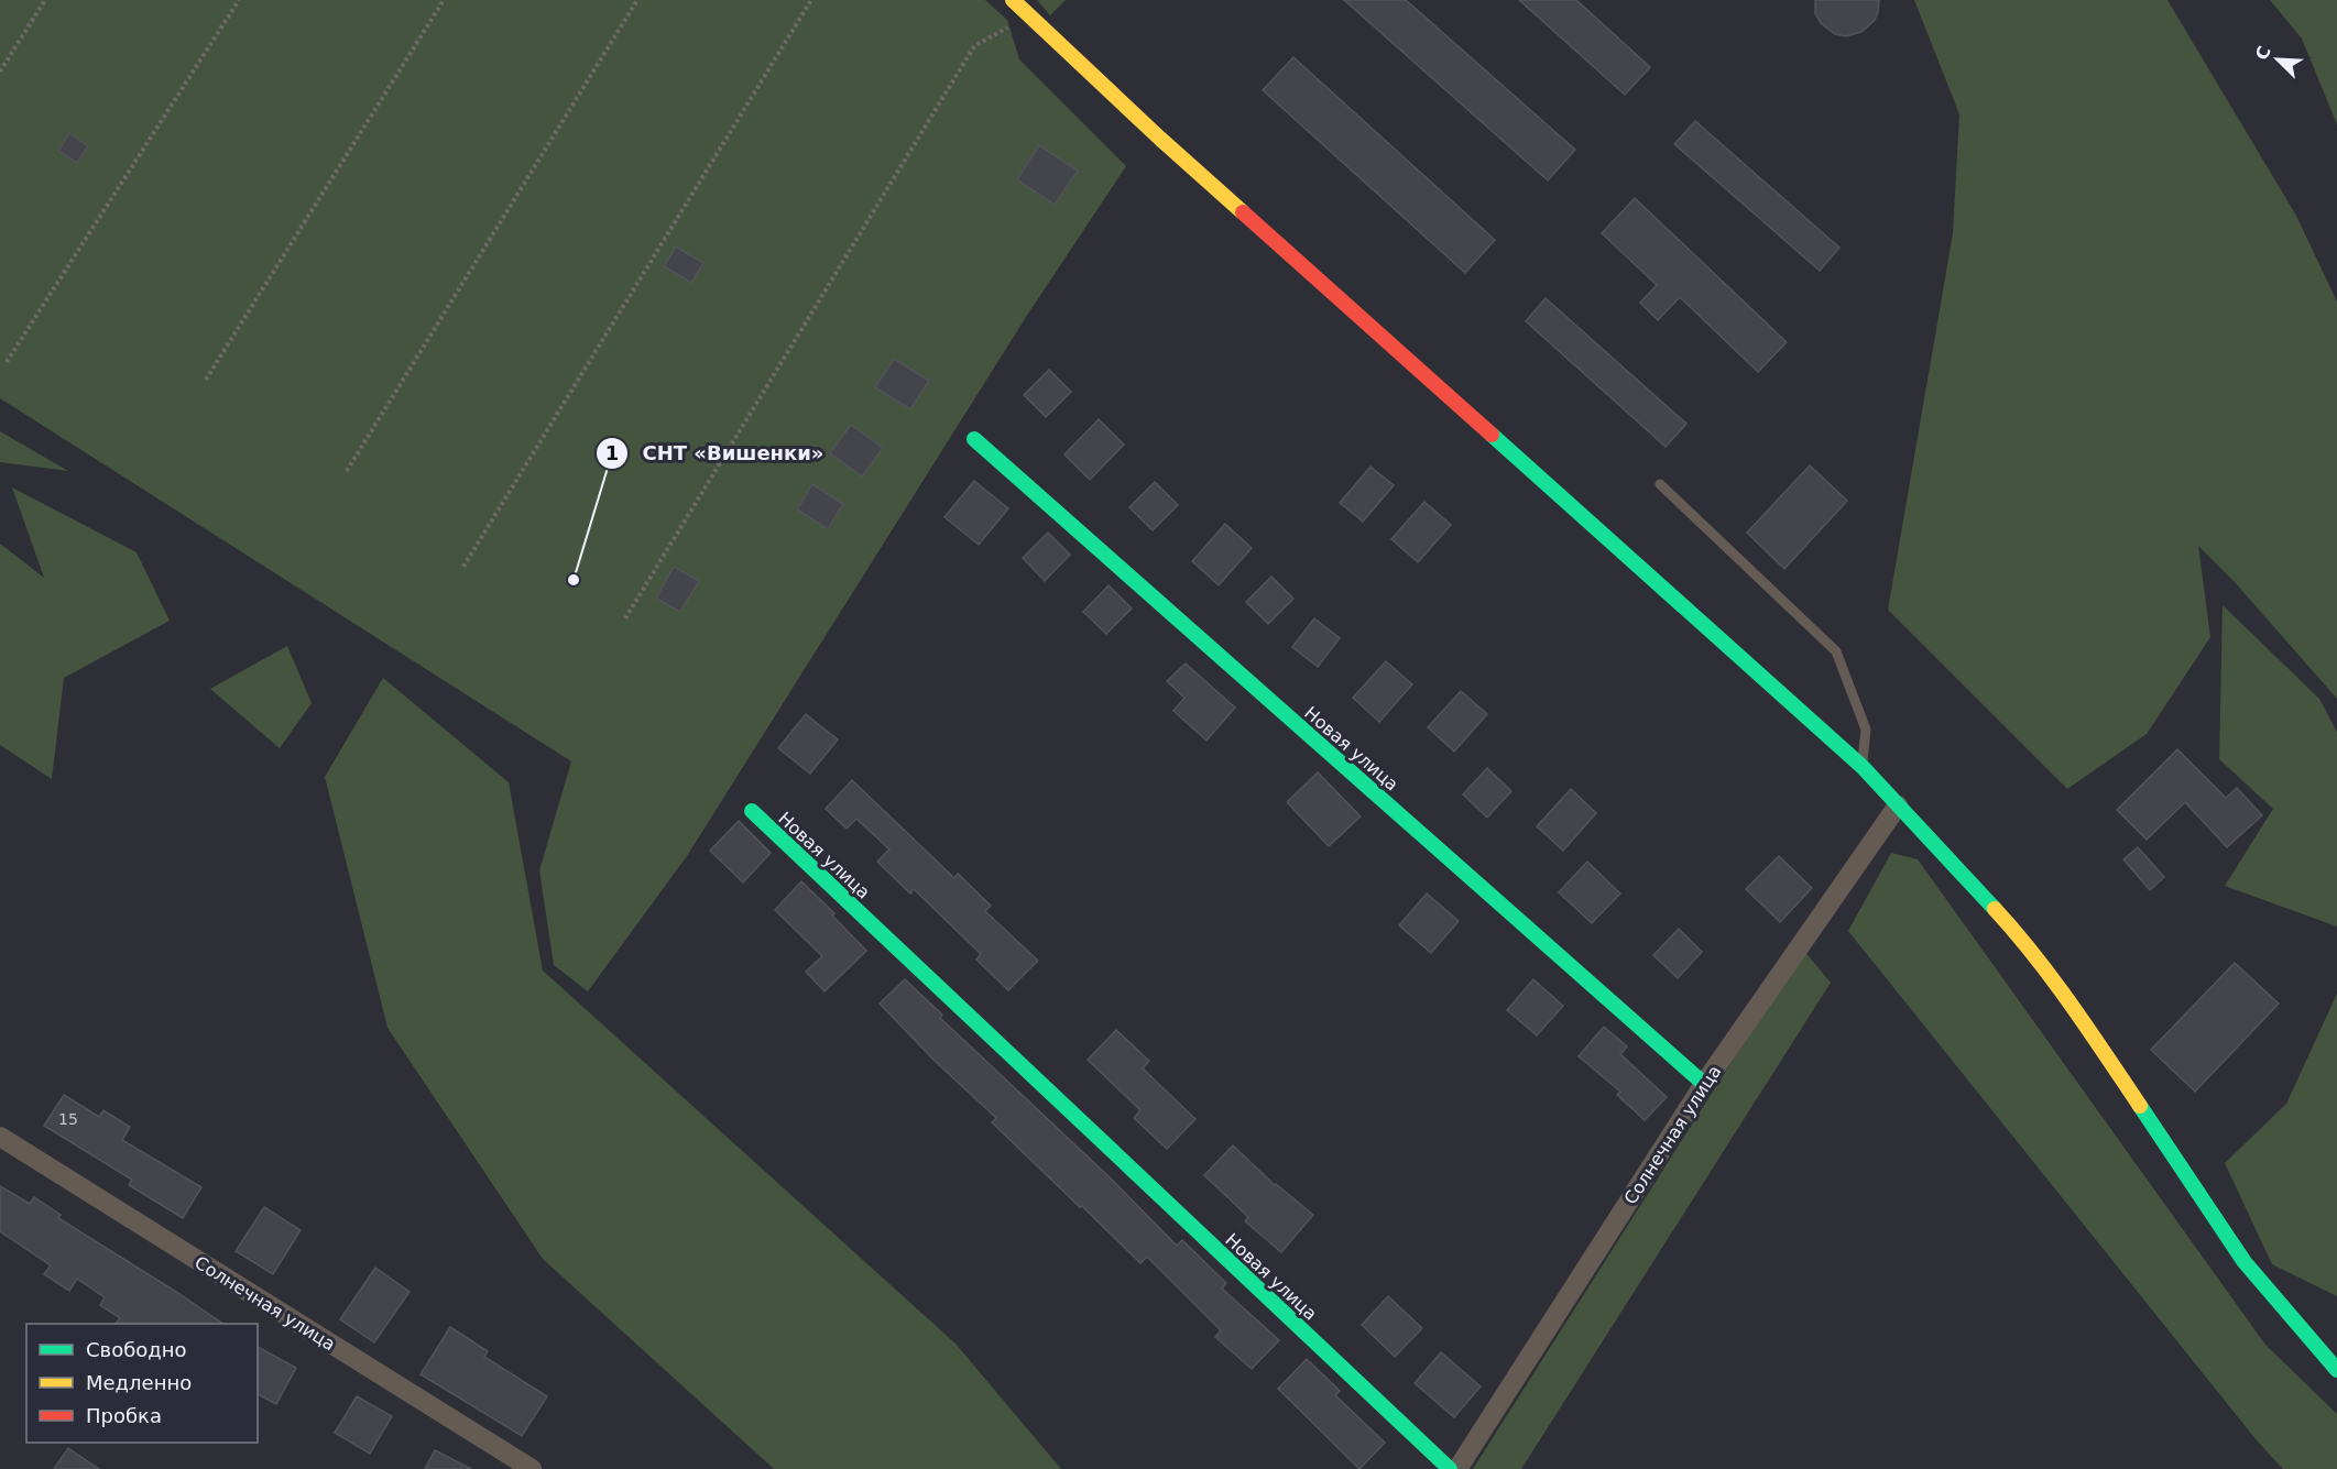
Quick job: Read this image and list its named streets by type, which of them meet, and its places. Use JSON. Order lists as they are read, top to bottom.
{
  "streets": {
    "street": ["Новая улица", "Солнечная улица"]
  },
  "crossings": [
    ["Новая улица", "Солнечная улица"]
  ],
  "places": ["СНТ «Вишенки»"],
  "house_numbers": ["15"],
  "legend": ["Свободно", "Медленно", "Пробка"],
  "north": "top left"
}
